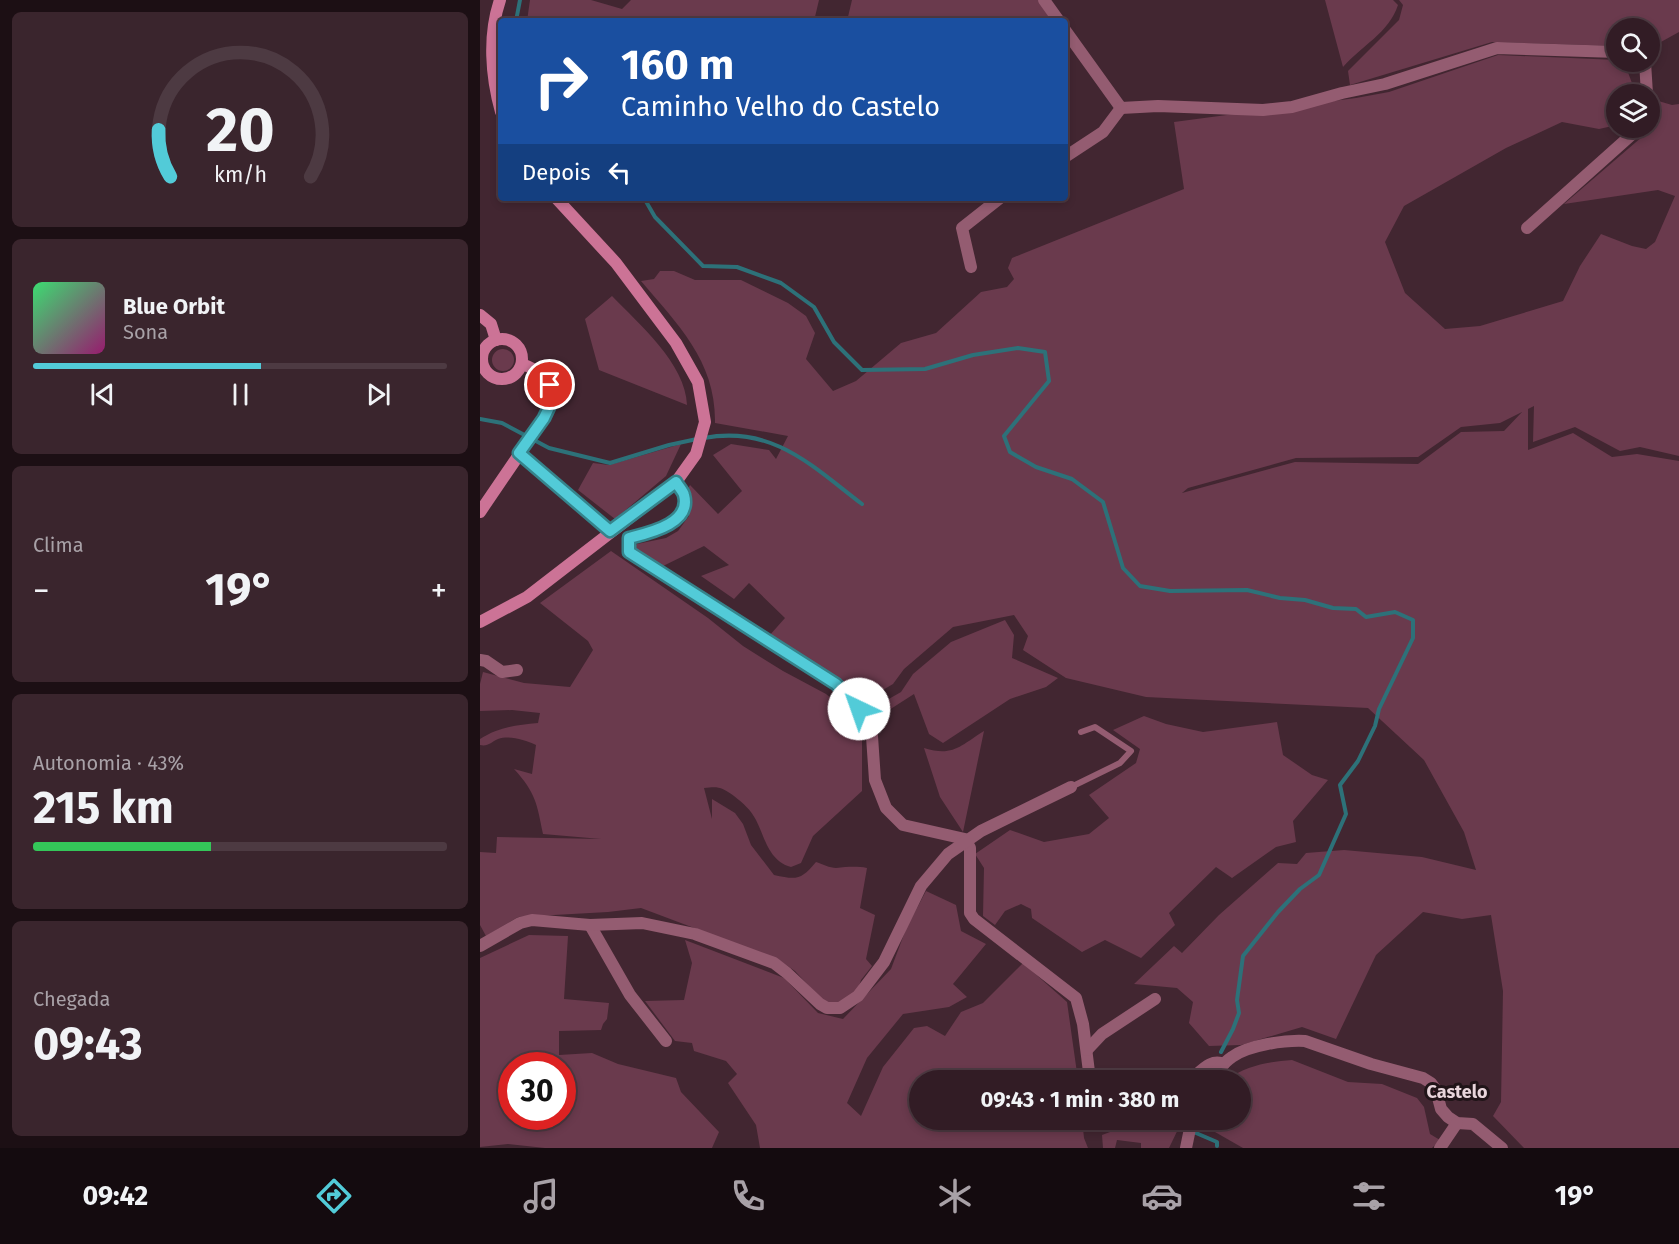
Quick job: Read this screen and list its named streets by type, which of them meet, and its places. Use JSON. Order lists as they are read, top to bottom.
{
  "districts": ["Castelo"],
  "page": {
    "turn": ["160 m", "Caminho Velho do Castelo"],
    "then": "Depois",
    "song": ["Blue Orbit", "Sona"],
    "tile": [
      "Clima",
      ["Autonomia · 43%", "215 km"],
      ["Chegada", "09:43"]
    ],
    "heat": ["−", "19°", "+"],
    "limit": "30",
    "trip": "09:43 · 1 min · 380 m",
    "tabs": ["09:42", "19°"],
    "gauge": ["20", "km/h"]
  }
}
